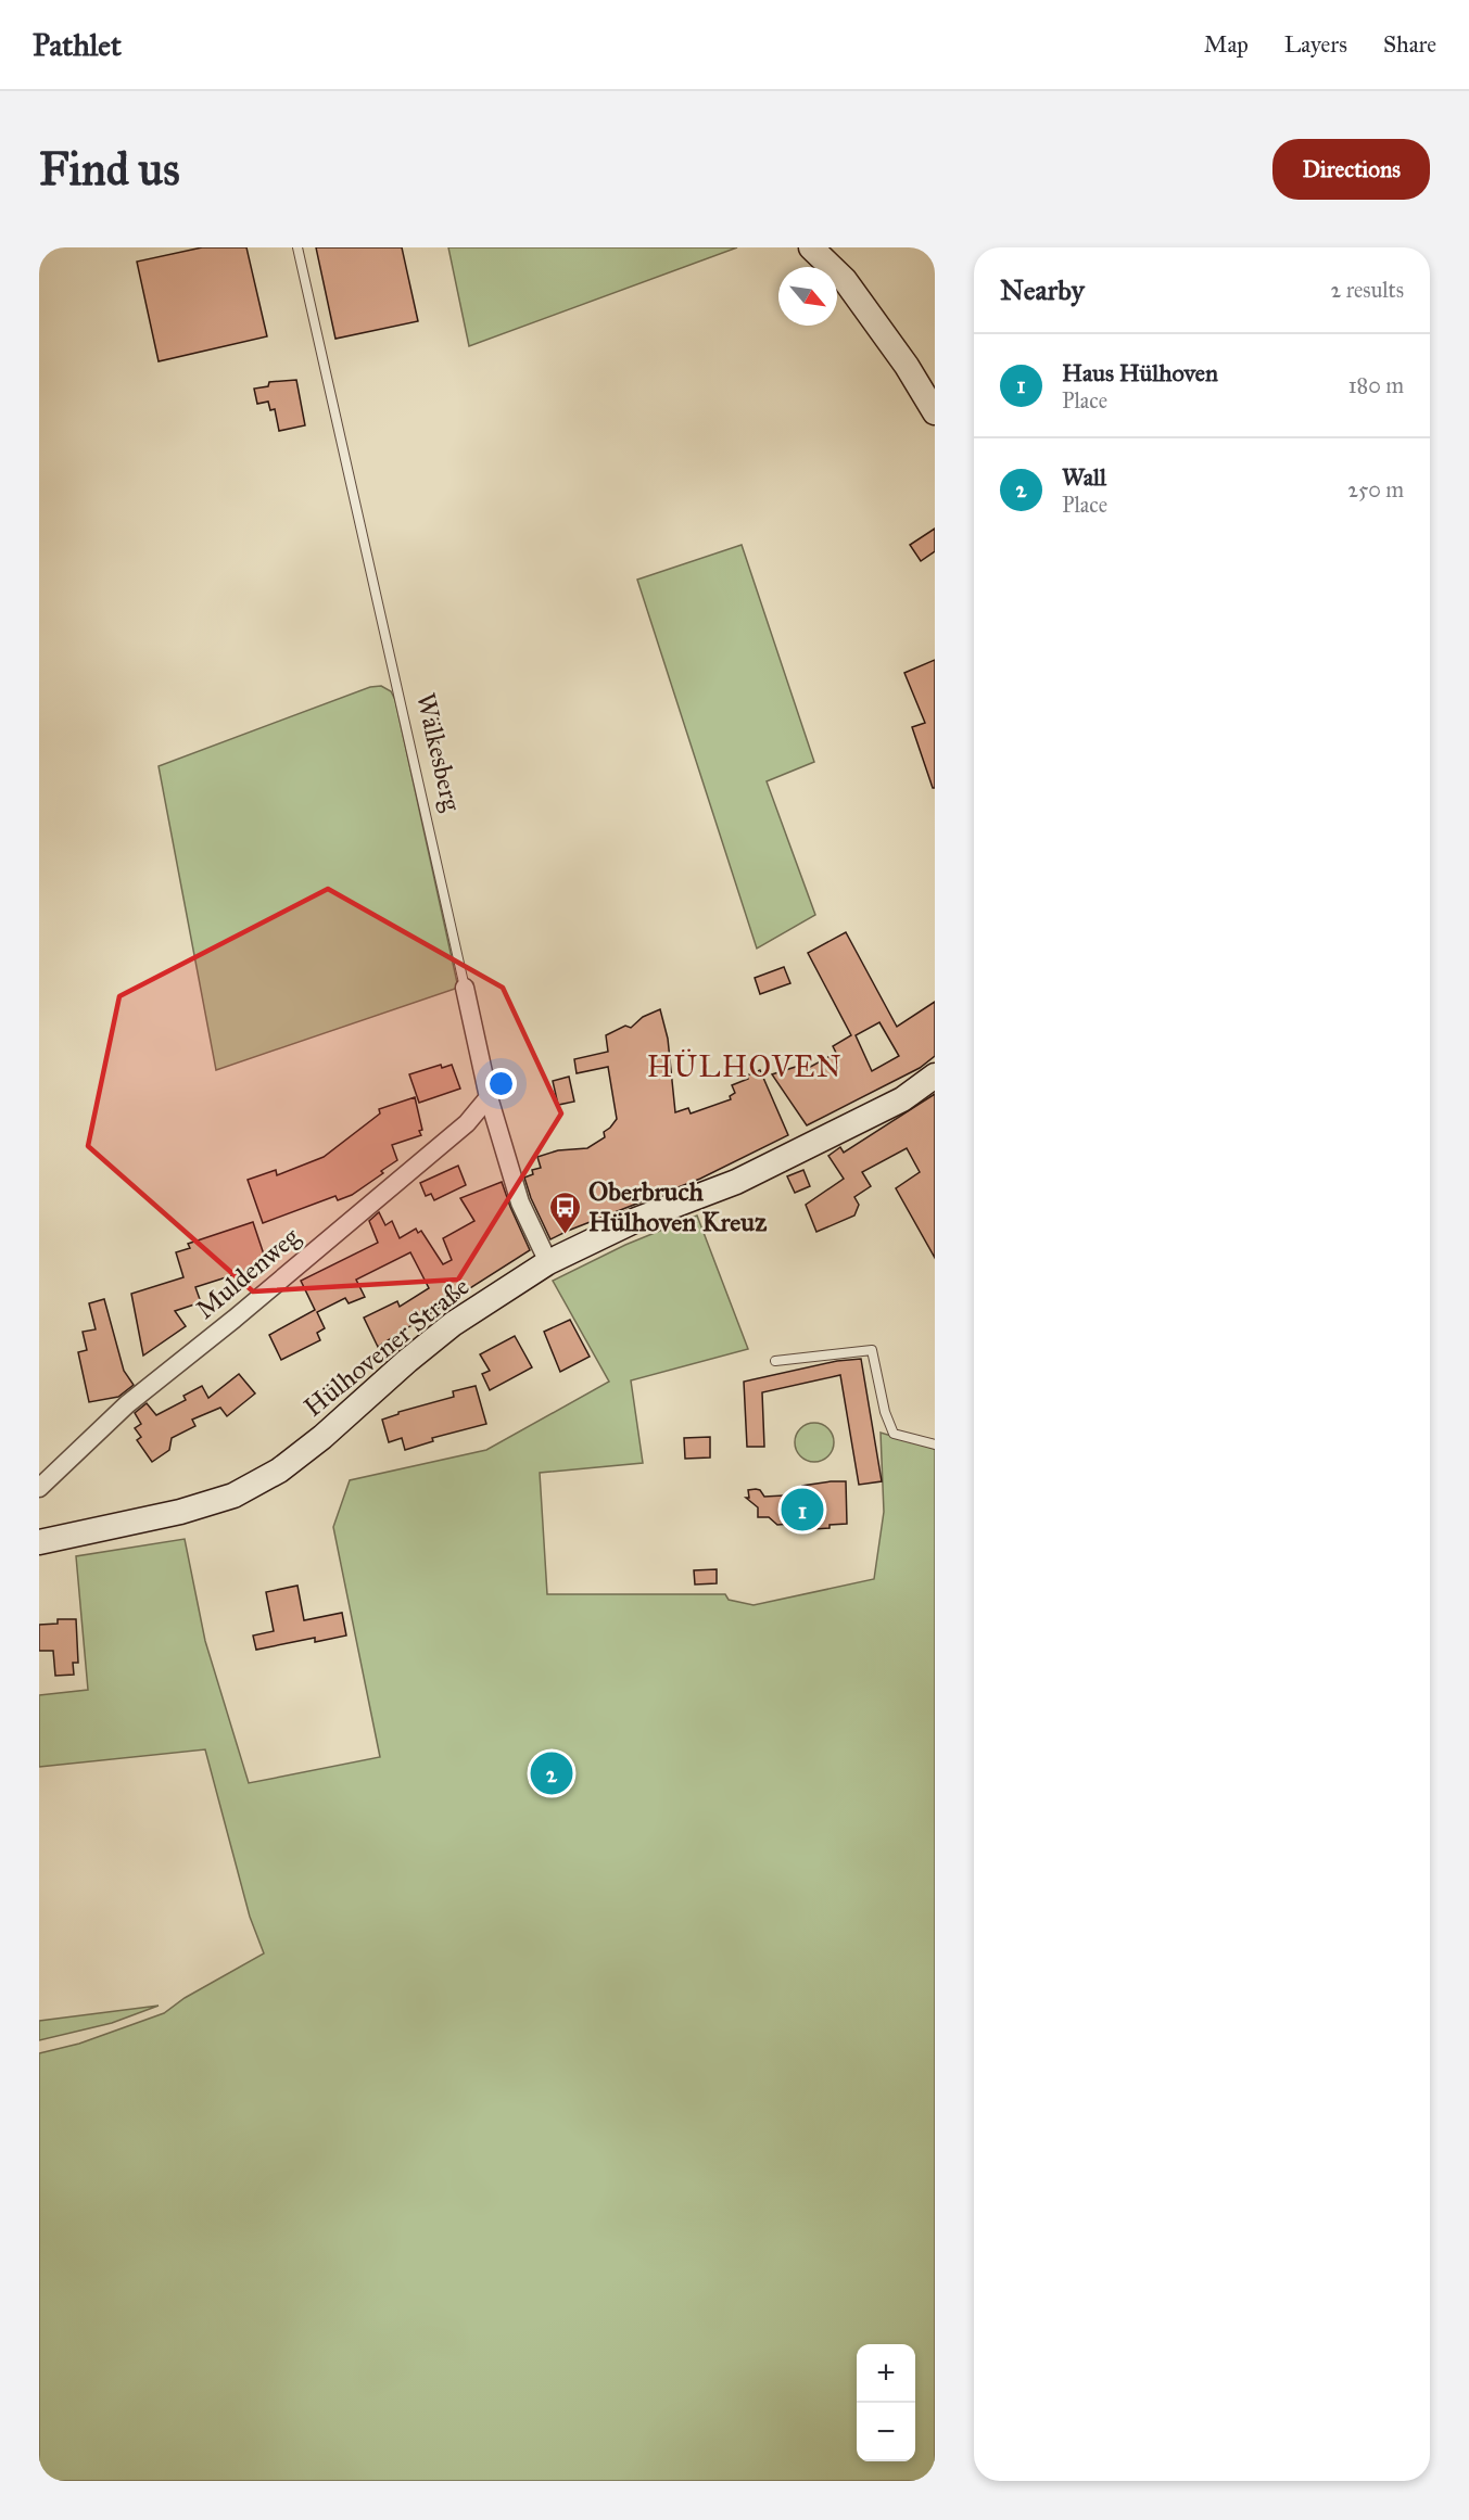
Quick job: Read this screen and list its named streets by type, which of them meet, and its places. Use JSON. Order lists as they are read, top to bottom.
{
  "streets": {
    "main road": ["Hülhovener Straße"],
    "street": ["Wälkesberg", "Muldenweg"]
  },
  "crossings": [
    ["Wälkesberg", "Muldenweg"],
    ["Wälkesberg", "Hülhovener Straße"]
  ],
  "districts": ["HÜLHOVEN"],
  "places": {
    "bus stop": ["Oberbruch Hülhoven Kreuz"]
  },
  "north": "bottom right",
  "page": {
    "header": "Pathlet",
    "nav": ["Map", "Layers", "Share"],
    "buttons": "Directions",
    "title": "Find us",
    "heading": ["Nearby", "2 results"],
    "list": [
      {
        "mark": "1",
        "name": "Haus Hülhoven",
        "note": "Place",
        "value": "180 m"
      },
      {
        "mark": "2",
        "name": "Wall",
        "note": "Place",
        "value": "250 m"
      }
    ],
    "pins": ["1", "2"],
    "map_buttons": ["+", "−"]
  }
}
